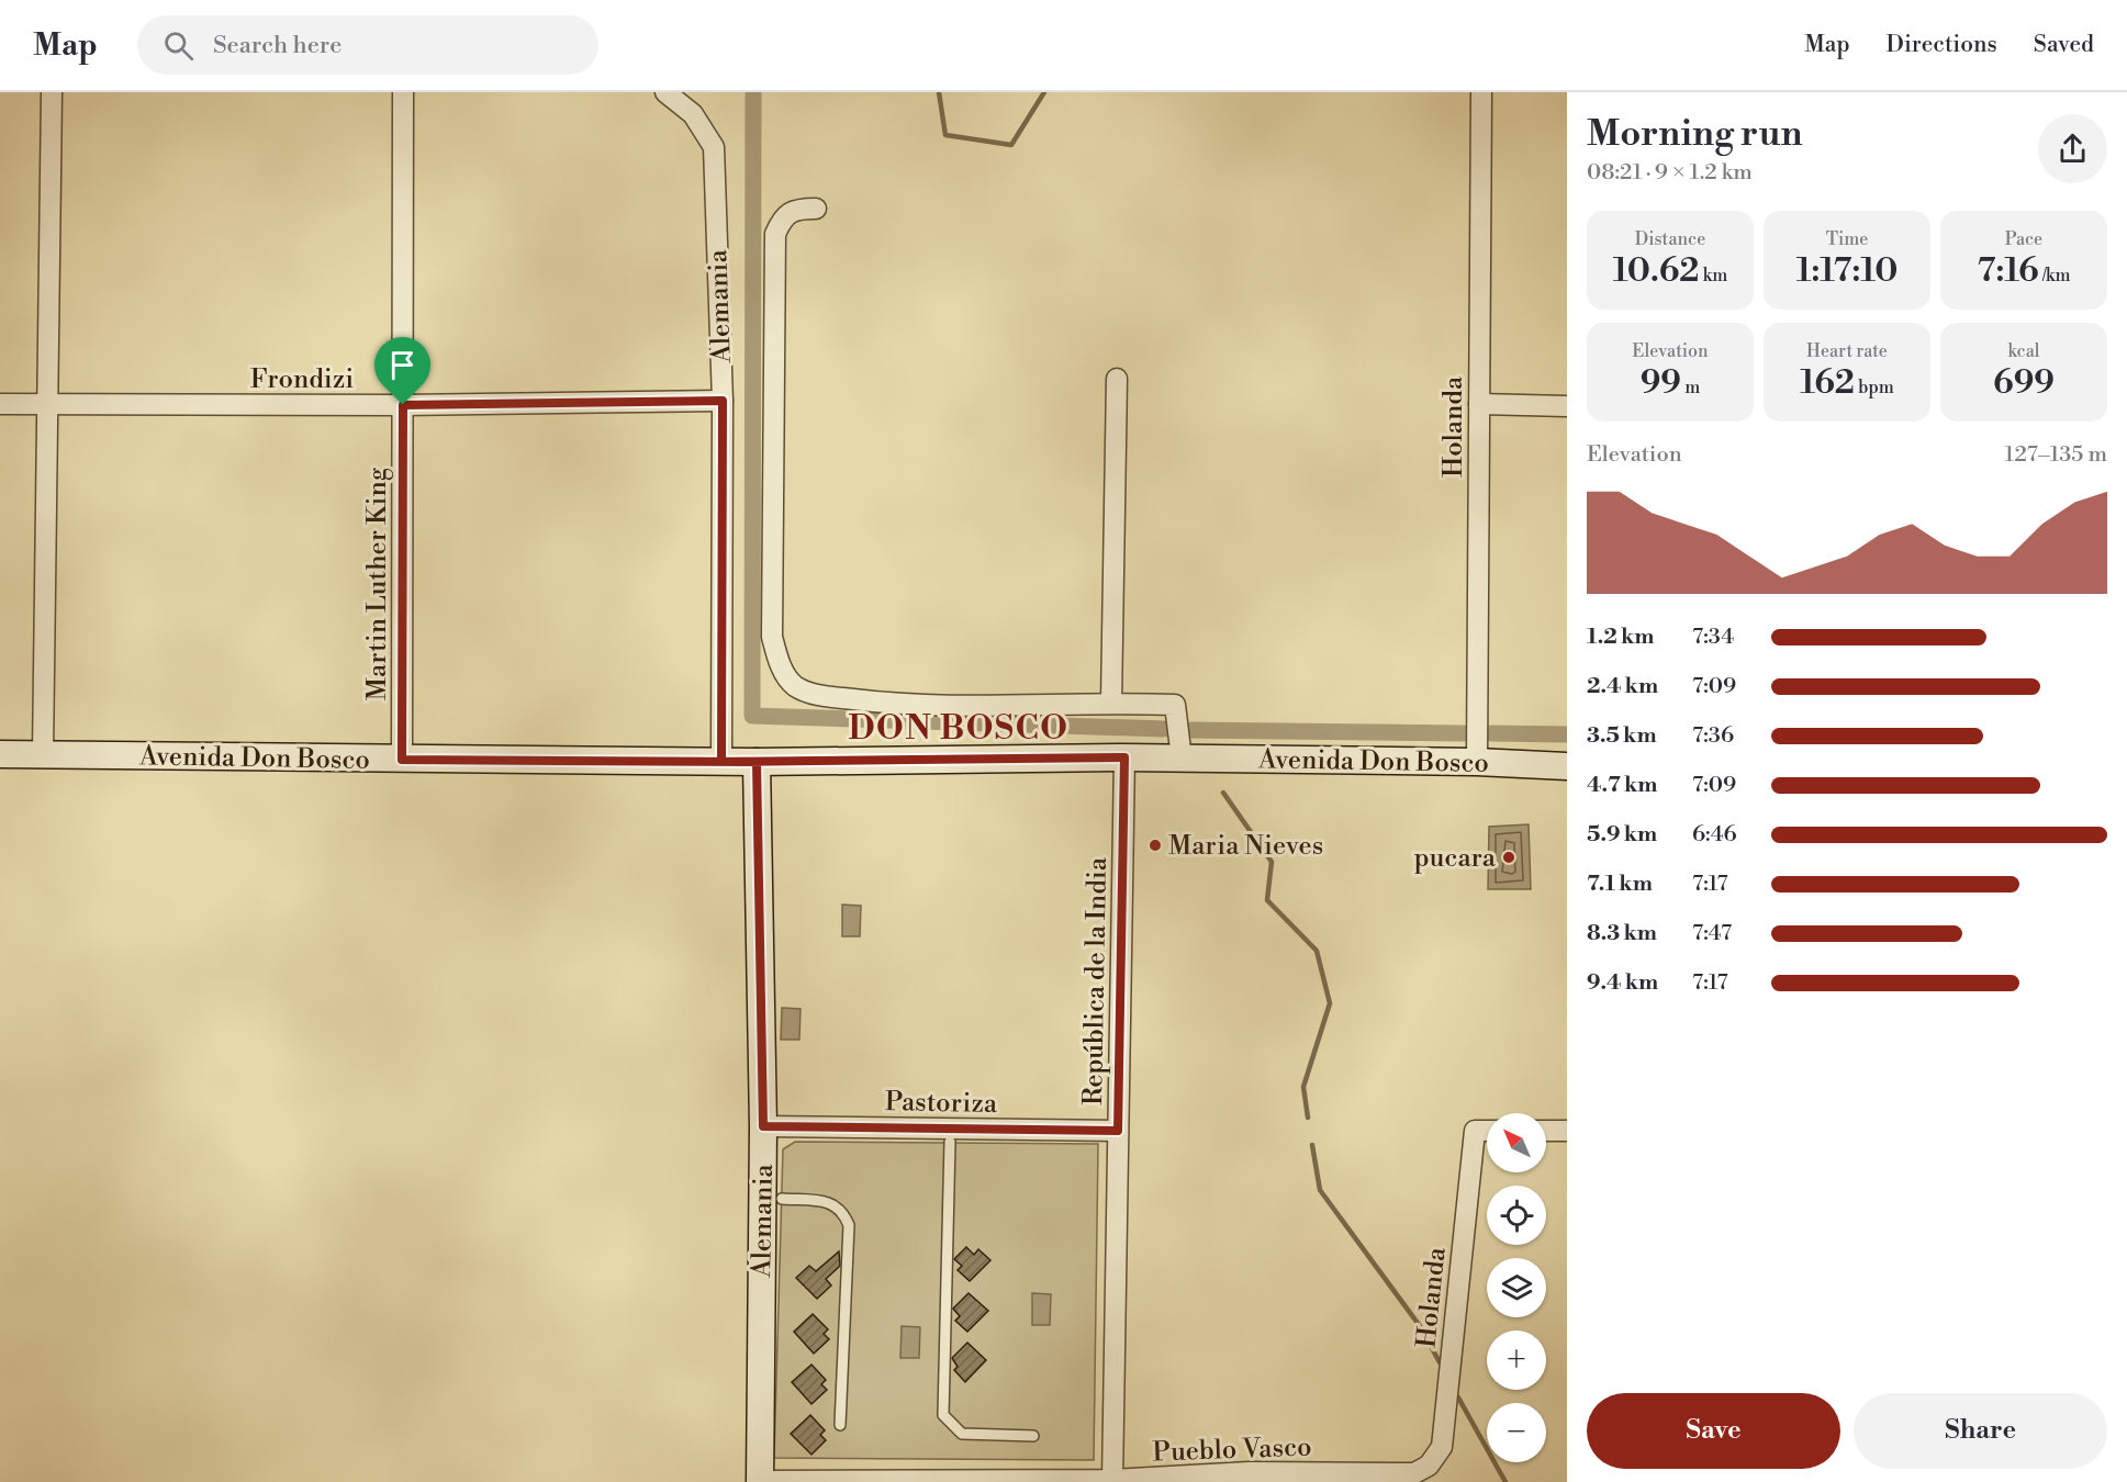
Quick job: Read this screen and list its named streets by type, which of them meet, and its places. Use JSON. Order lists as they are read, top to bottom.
{
  "streets": {
    "main road": ["Alemania", "Avenida Don Bosco"],
    "street": [
      "Frondizi",
      "Holanda",
      "Martin Luther King",
      "República de la India",
      "Pastoriza",
      "Pueblo Vasco"
    ]
  },
  "crossings": [
    ["Alemania", "Frondizi"],
    ["Alemania", "Avenida Don Bosco"],
    ["Alemania", "Pastoriza"],
    ["Alemania", "Pueblo Vasco"],
    ["Frondizi", "Martin Luther King"],
    ["Holanda", "Avenida Don Bosco"],
    ["Holanda", "Pueblo Vasco"],
    ["Martin Luther King", "Avenida Don Bosco"],
    ["Avenida Don Bosco", "República de la India"],
    ["República de la India", "Pastoriza"],
    ["República de la India", "Pueblo Vasco"]
  ],
  "districts": ["DON BOSCO"],
  "places": ["Maria Nieves", "pucara"],
  "north": "top left",
  "page": {
    "header": "Map",
    "search": "Search here",
    "nav": ["Map", "Directions", "Saved"],
    "heading": ["Morning run", "08:21 · 9 × 1.2 km"],
    "stats": [
      ["Distance", "10.62 km"],
      ["Time", "1:17:10"],
      ["Pace", "7:16 /km"],
      ["Elevation", "99 m"],
      ["Heart rate", "162 bpm"],
      ["kcal", "699"]
    ],
    "chart": ["Elevation", "127–135 m"],
    "list": [
      {
        "name": "1.2 km",
        "note": "7:34"
      },
      {
        "name": "2.4 km",
        "note": "7:09"
      },
      {
        "name": "3.5 km",
        "note": "7:36"
      },
      {
        "name": "4.7 km",
        "note": "7:09"
      },
      {
        "name": "5.9 km",
        "note": "6:46"
      },
      {
        "name": "7.1 km",
        "note": "7:17"
      },
      {
        "name": "8.3 km",
        "note": "7:47"
      },
      {
        "name": "9.4 km",
        "note": "7:17"
      }
    ],
    "map_buttons": ["+", "−"],
    "buttons": ["Save", "Share"]
  }
}
